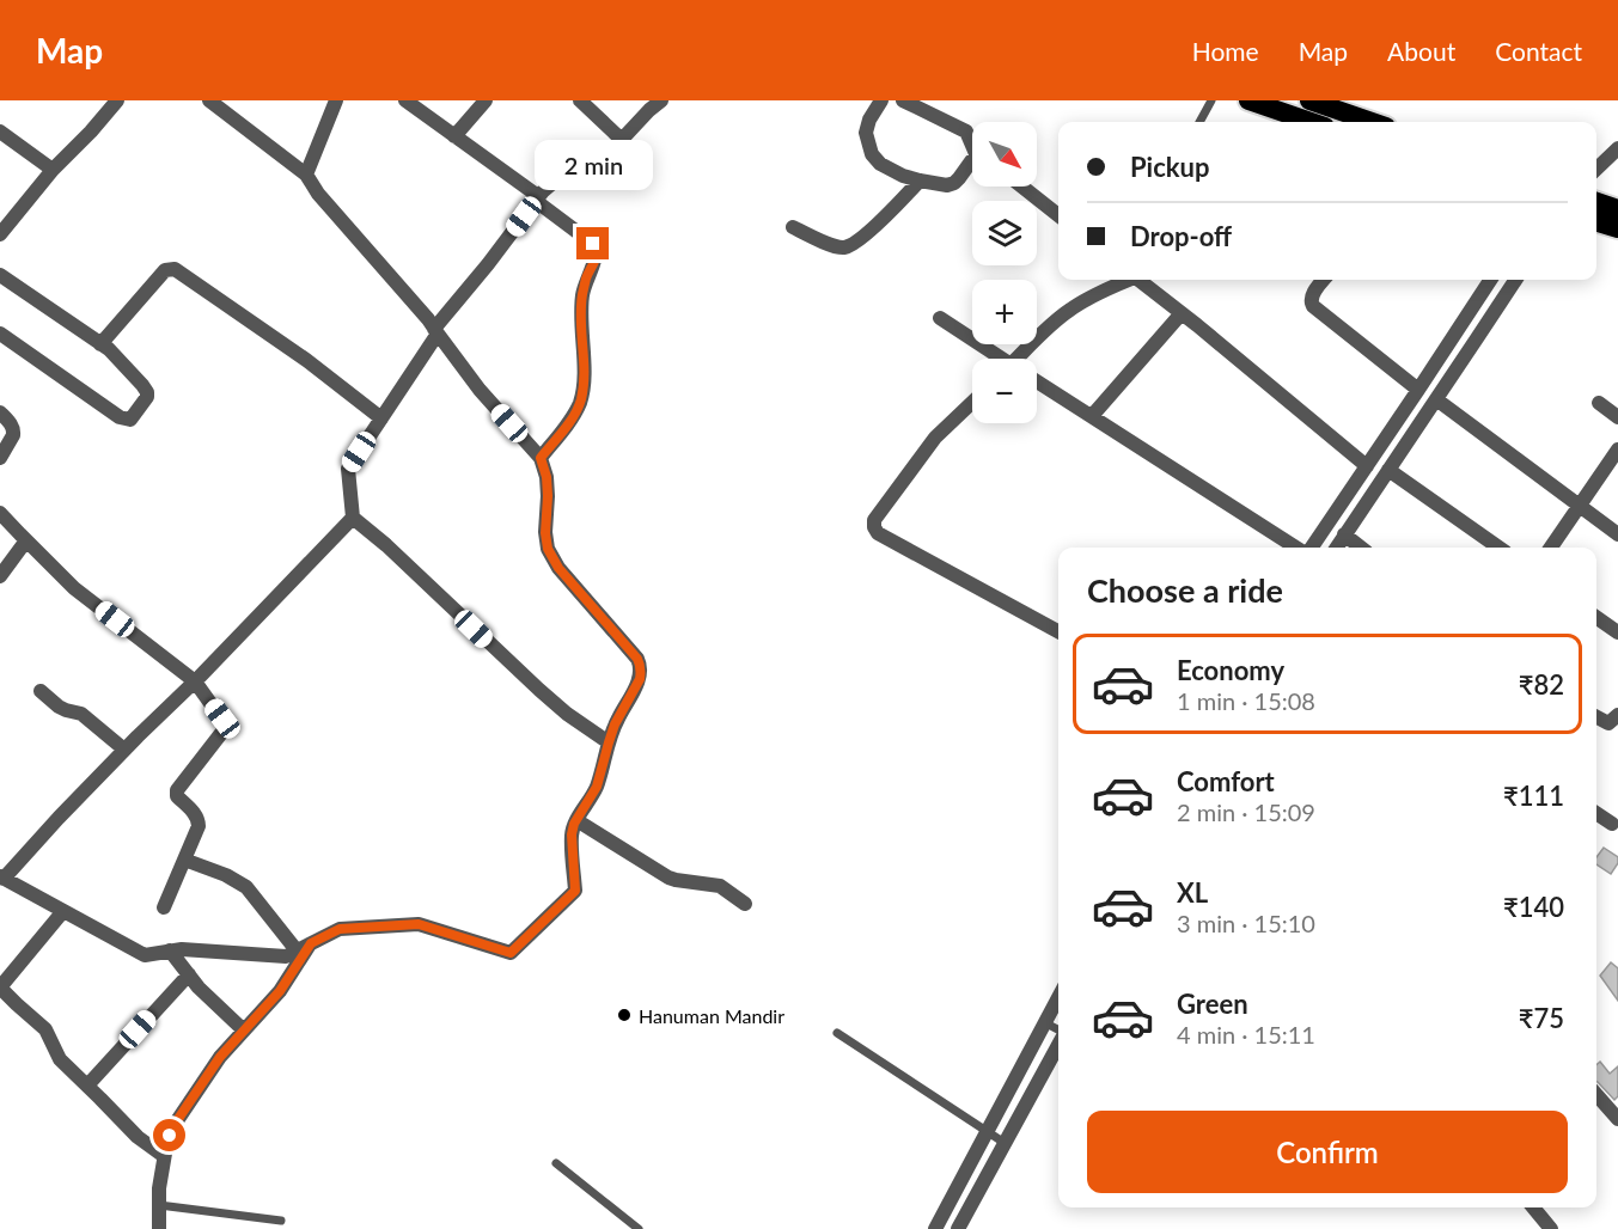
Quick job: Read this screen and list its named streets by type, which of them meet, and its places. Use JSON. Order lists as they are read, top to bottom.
{
  "places": ["Hanuman Mandir"],
  "north": "bottom right",
  "page": {
    "header": "Map",
    "nav": [
      "Home",
      "Map",
      "About",
      "Contact"
    ],
    "map_buttons": ["+", "−"],
    "banner": ["Pickup", "Drop-off"],
    "bubble": "2 min",
    "heading": "Choose a ride",
    "list": [
      {
        "name": "Economy",
        "note": "1 min · 15:08",
        "value": "₹82"
      },
      {
        "name": "Comfort",
        "note": "2 min · 15:09",
        "value": "₹111"
      },
      {
        "name": "XL",
        "note": "3 min · 15:10",
        "value": "₹140"
      },
      {
        "name": "Green",
        "note": "4 min · 15:11",
        "value": "₹75"
      }
    ],
    "buttons": "Confirm"
  }
}
